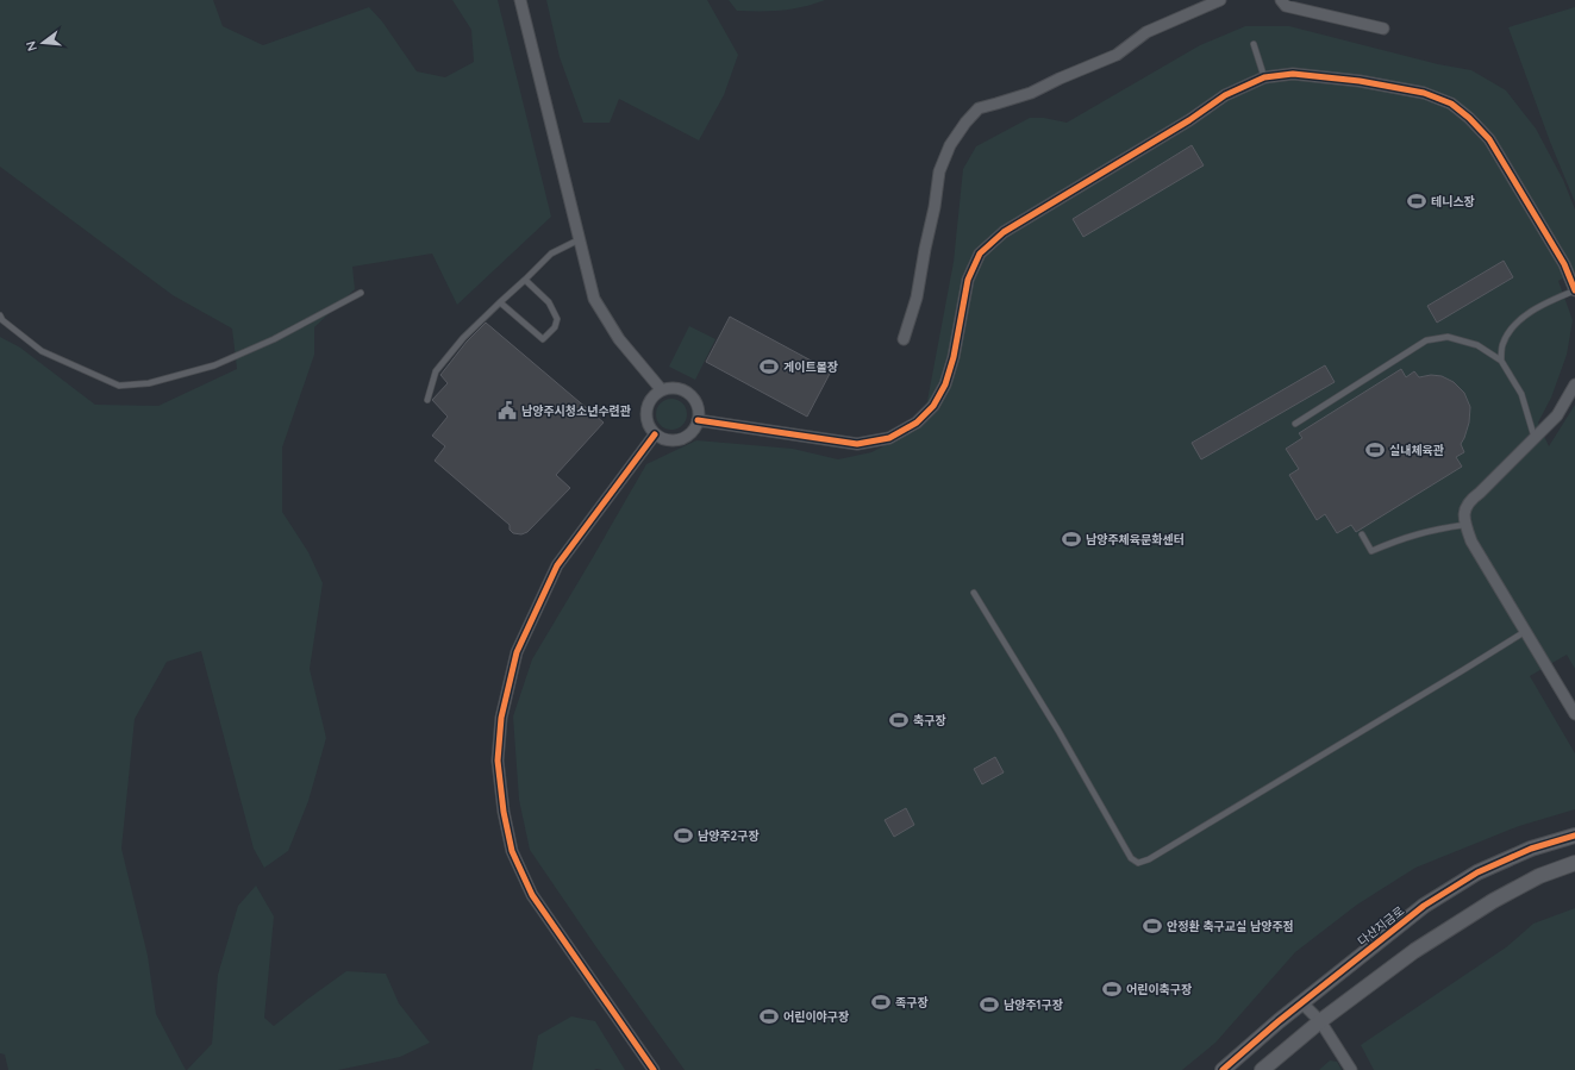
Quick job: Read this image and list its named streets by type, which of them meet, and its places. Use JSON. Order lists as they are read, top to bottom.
{
  "streets": {
    "street": ["다산지금로"]
  },
  "places": {
    "sports": [
      "테니스장",
      "게이트볼장",
      "실내체육관",
      "남양주체육문화센터",
      "축구장",
      "남양주2구장",
      "안정환 축구교실 남양주점",
      "어린이축구장",
      "족구장",
      "남양주1구장",
      "어린이야구장"
    ],
    "public building": ["남양주시청소년수련관"]
  },
  "north": "left"
}
